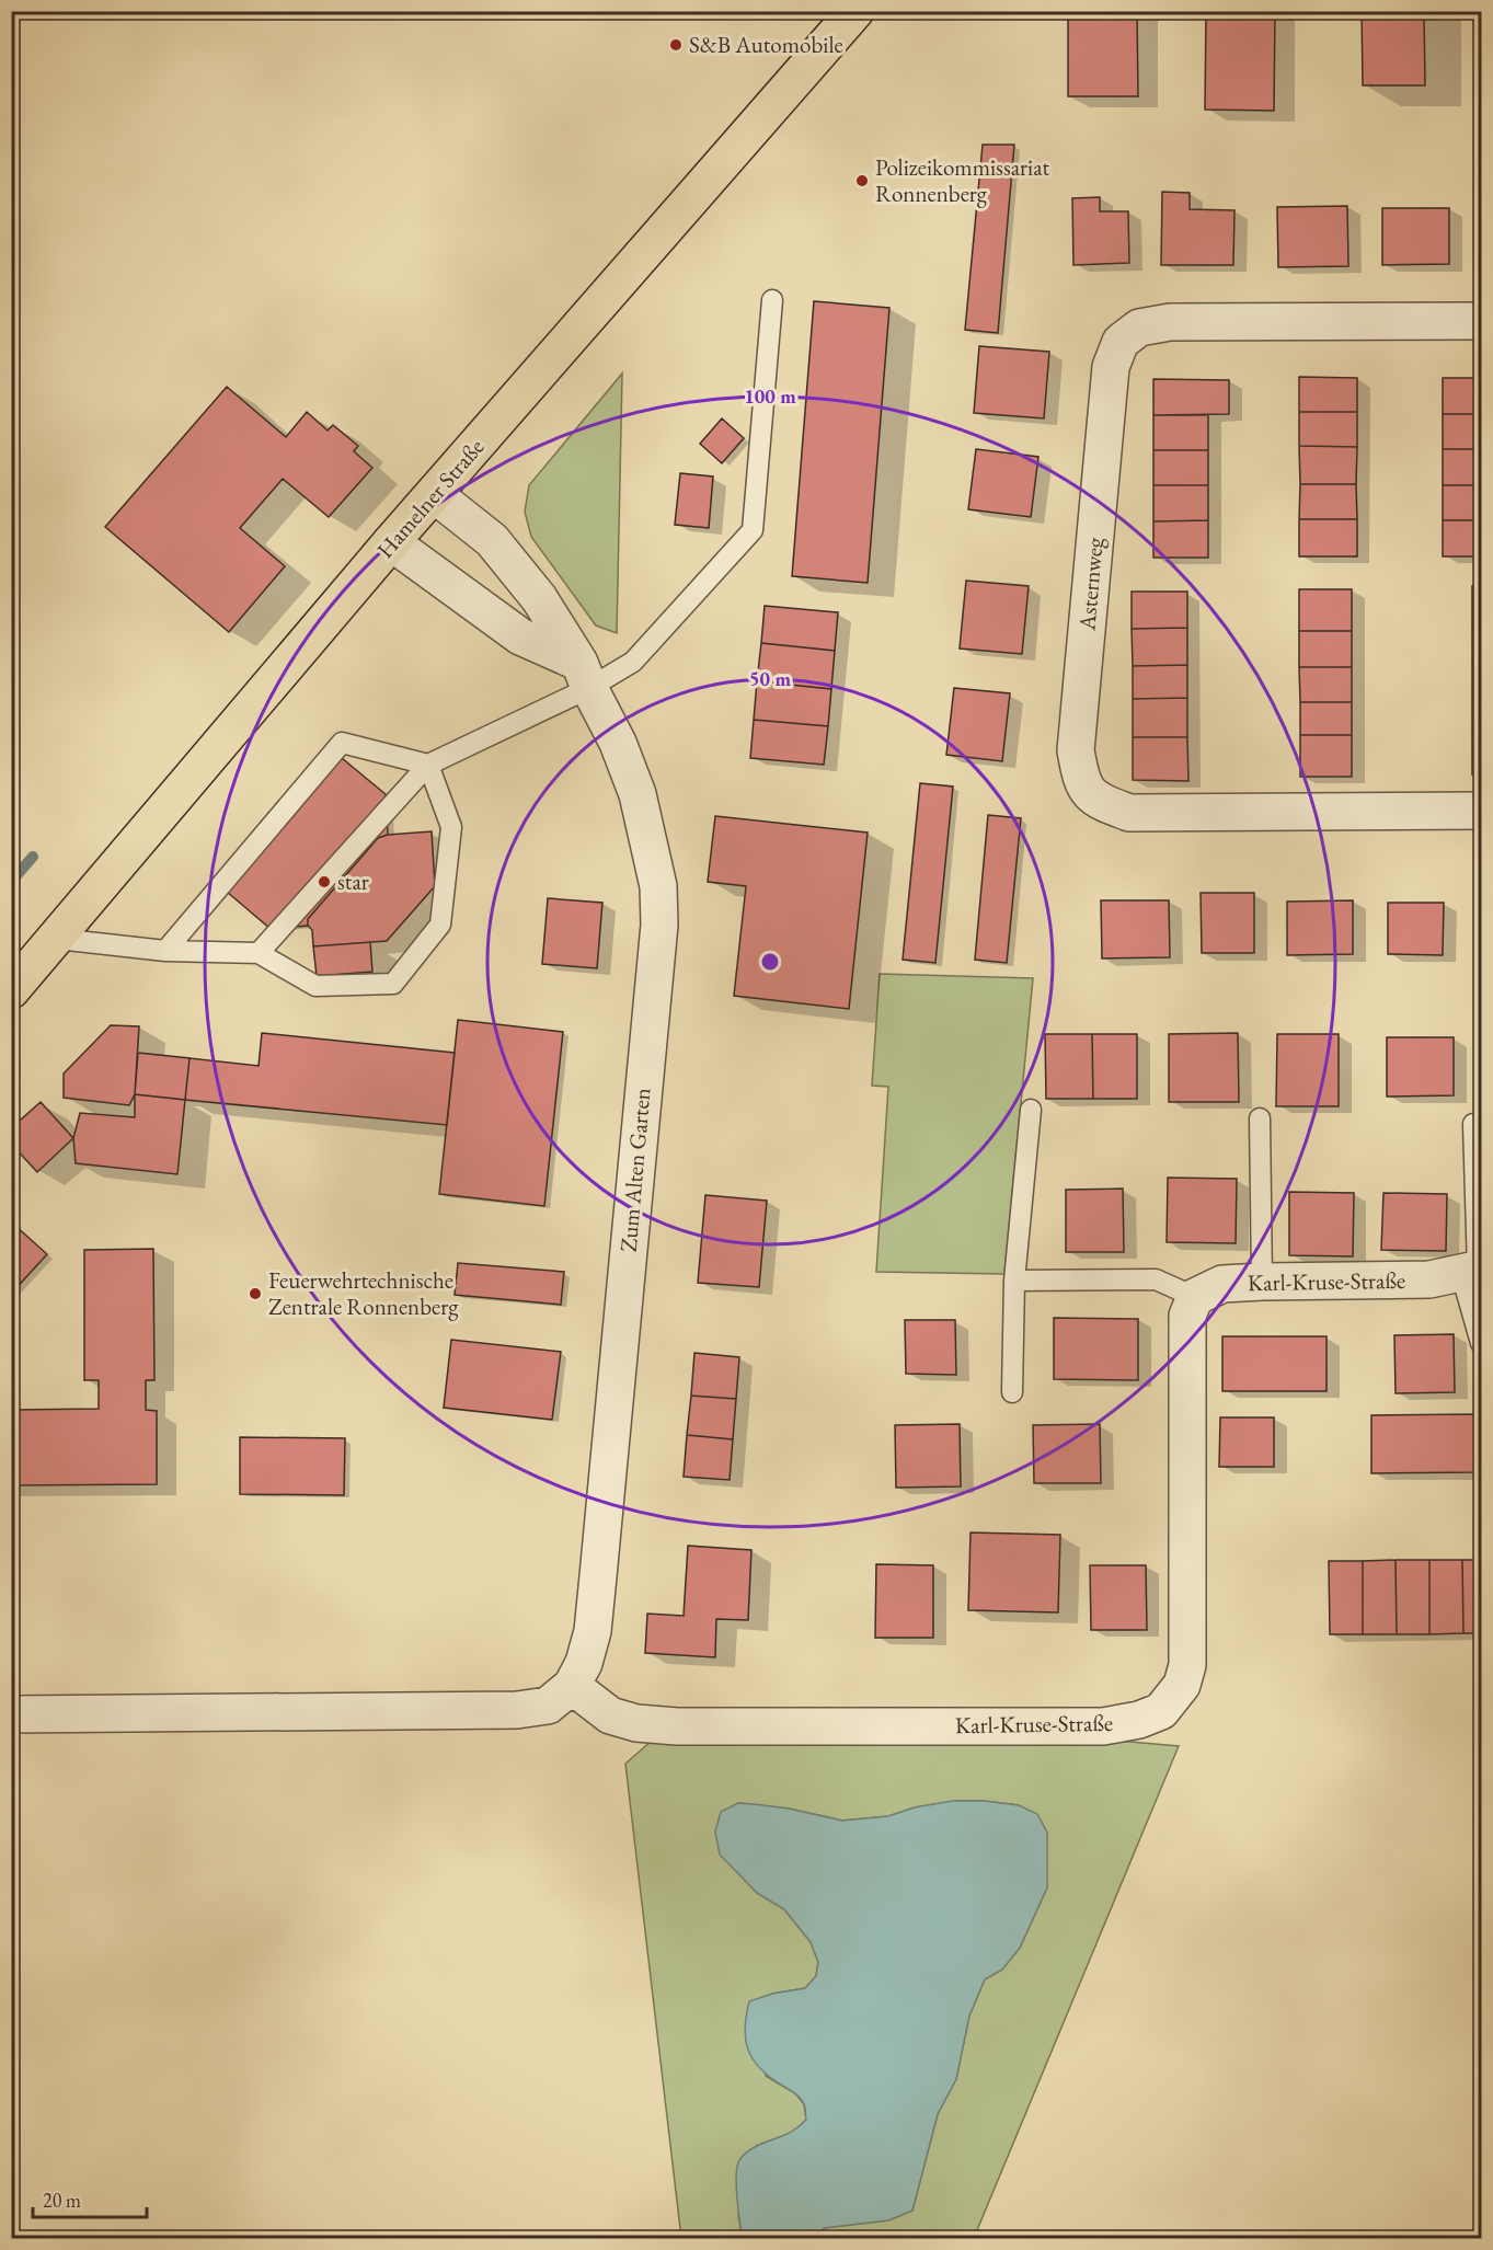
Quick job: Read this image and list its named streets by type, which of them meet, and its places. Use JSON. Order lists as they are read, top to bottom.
{
  "streets": {
    "main road": ["Hamelner Straße"],
    "street": ["Asternweg", "Zum Alten Garten", "Karl-Kruse-Straße"]
  },
  "crossings": [
    ["Hamelner Straße", "Zum Alten Garten"],
    ["Zum Alten Garten", "Karl-Kruse-Straße"]
  ],
  "places": [
    "S&B Automobile",
    "Polizeikommissariat Ronnenberg",
    "star",
    "Feuerwehrtechnische Zentrale Ronnenberg"
  ],
  "scale_bar": "20 m",
  "rings": ["100 m", "50 m"]
}
